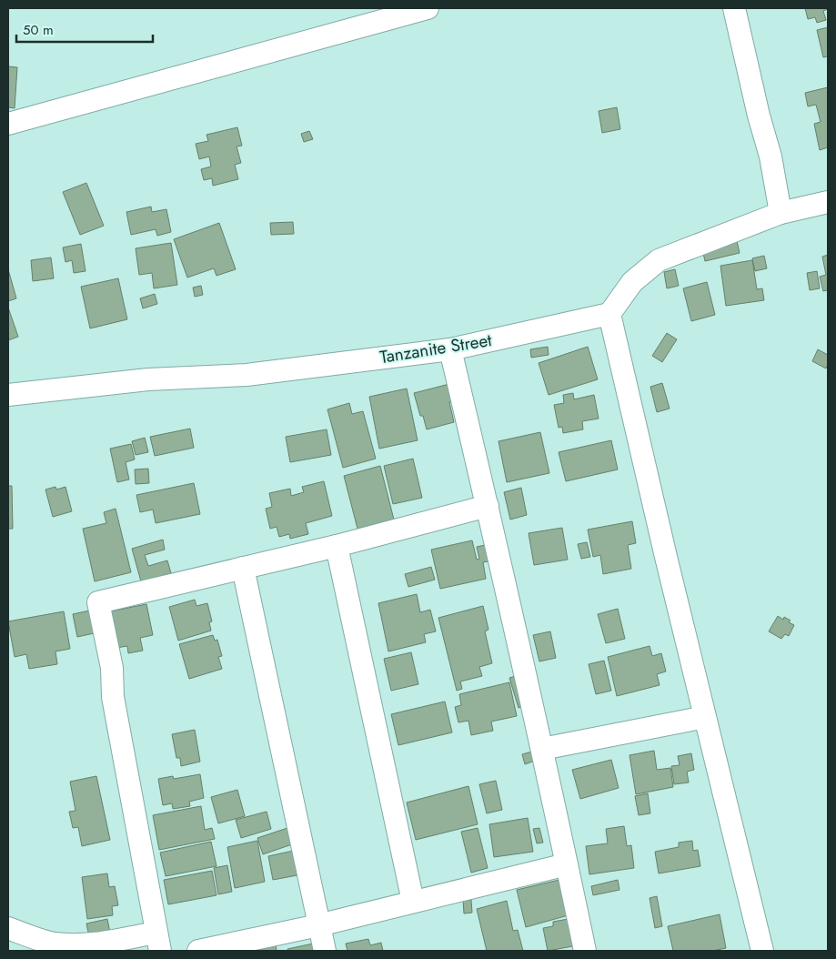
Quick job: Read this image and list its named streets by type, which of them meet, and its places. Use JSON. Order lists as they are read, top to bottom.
{
  "streets": {
    "street": ["Tanzanite Street"]
  },
  "scale_bar": "50 m"
}
